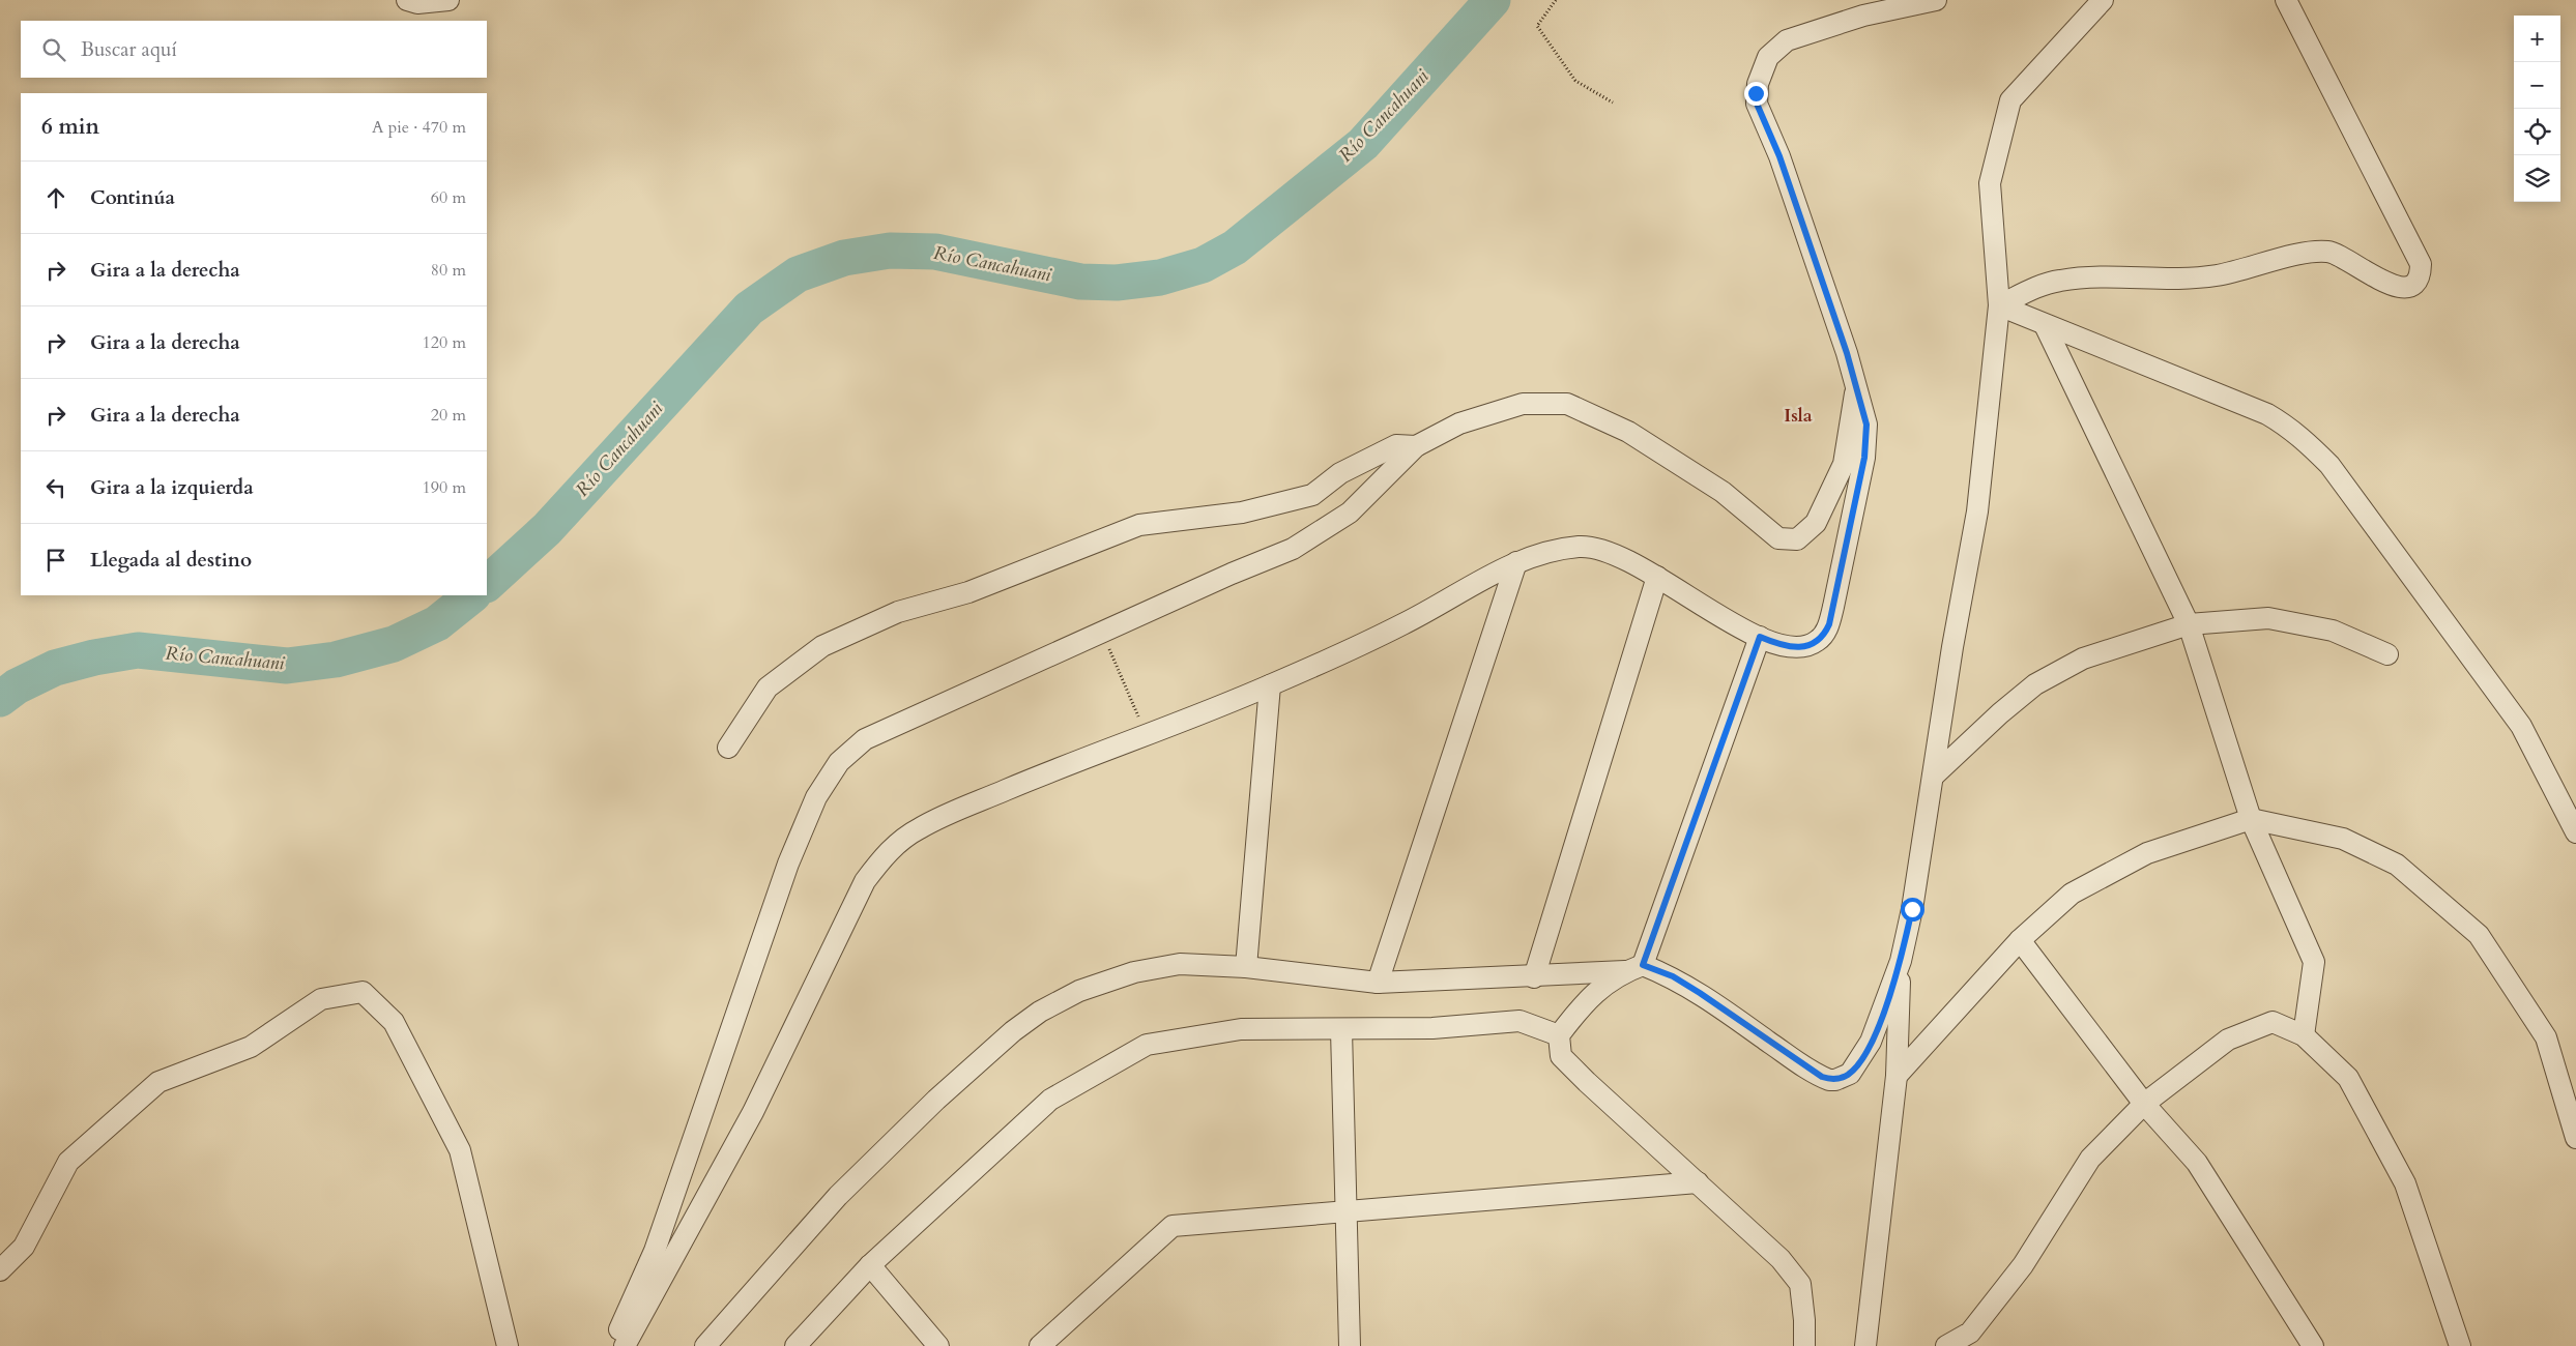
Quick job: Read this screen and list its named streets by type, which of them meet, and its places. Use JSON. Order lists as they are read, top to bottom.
{
  "districts": ["Isla"],
  "water": ["Río Cancahuani"],
  "page": {
    "map_buttons": ["+", "−"],
    "search": "Buscar aquí",
    "heading": ["6 min", "A pie · 470 m"],
    "list": [
      ["Continúa", "60 m"],
      ["Gira a la derecha", "80 m"],
      ["Gira a la derecha", "120 m"],
      ["Gira a la derecha", "20 m"],
      ["Gira a la izquierda", "190 m"],
      "Llegada al destino"
    ]
  }
}
